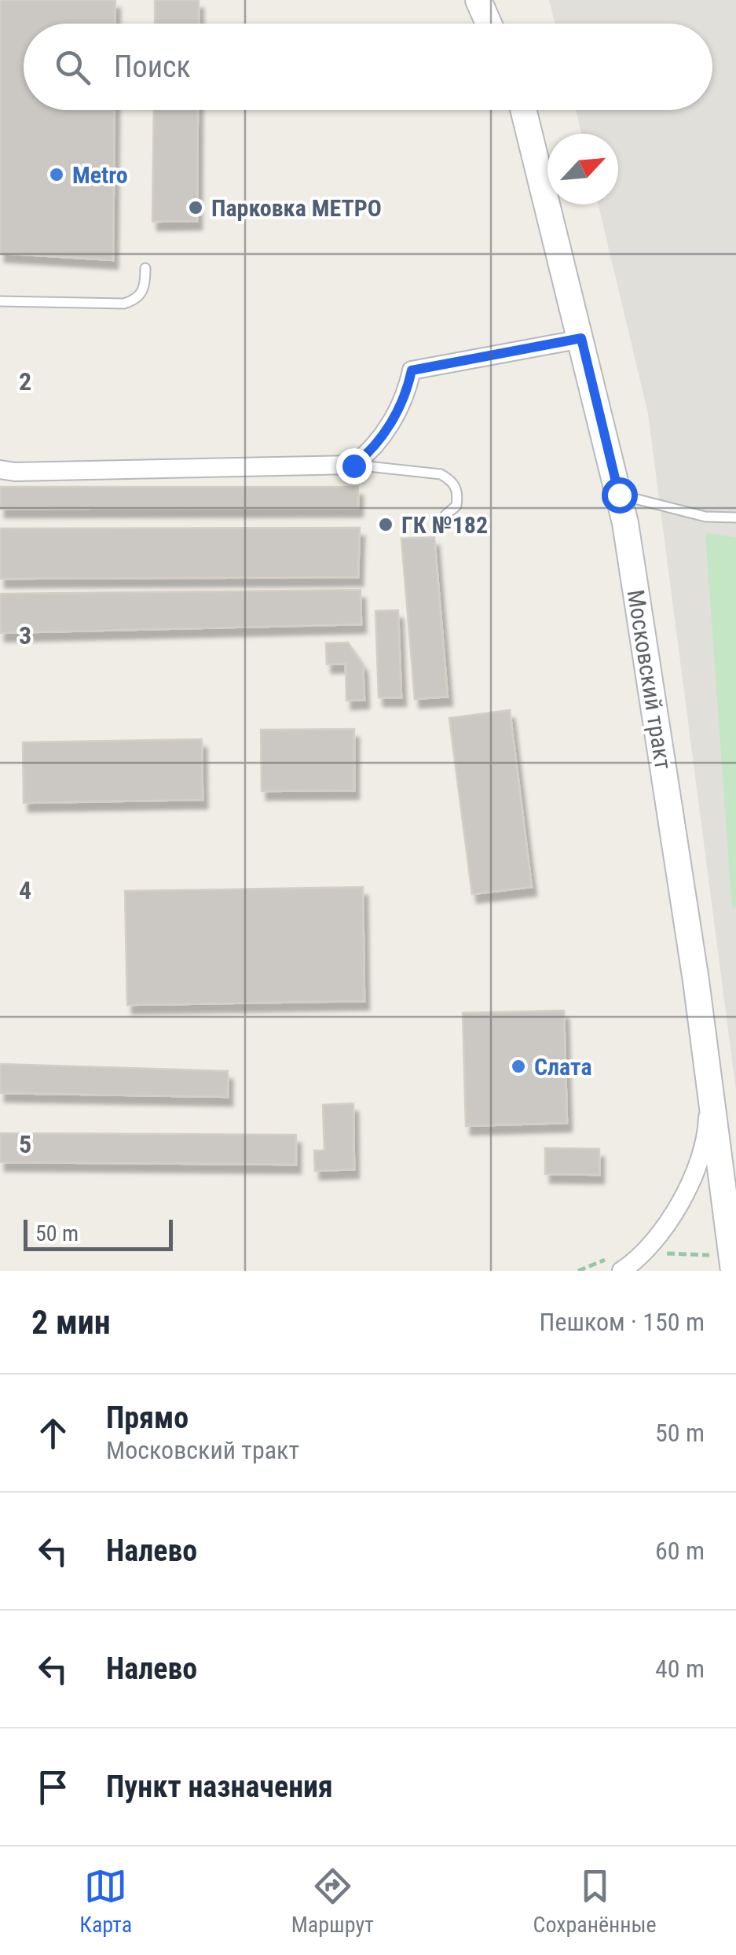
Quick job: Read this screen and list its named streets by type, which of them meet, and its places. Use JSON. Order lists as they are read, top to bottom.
{
  "streets": {
    "main road": ["Московский тракт"]
  },
  "places": [
    "Metro",
    "Парковка МЕТРО",
    "ГК №182",
    "Слата"
  ],
  "scale_bar": "50 m",
  "north": "top right",
  "page": {
    "search": "Поиск",
    "scale": "50 m",
    "heading": ["2 мин", "Пешком · 150 m"],
    "list": [
      ["Прямо", "Московский тракт", "50 m"],
      ["Налево", "60 m"],
      ["Налево", "40 m"],
      "Пункт назначения"
    ],
    "nav": ["Карта", "Маршрут", "Сохранённые"]
  },
  "grid": {
    "rows": [
      "2",
      "3",
      "4",
      "5"
    ]
  }
}
